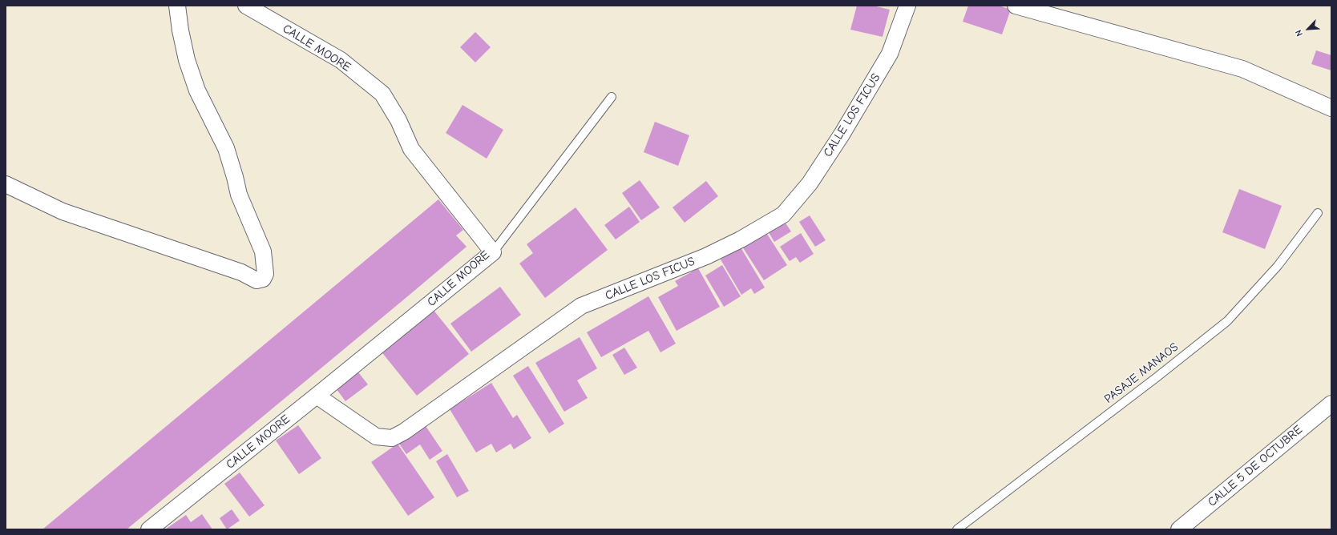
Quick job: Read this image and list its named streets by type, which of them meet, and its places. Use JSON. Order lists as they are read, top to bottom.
{
  "streets": {
    "street": ["CALLE MOORE", "CALLE LOS FICUS", "CALLE 5 DE OCTUBRE"],
    "lane": ["PASAJE MANAOS"]
  },
  "crossings": [
    ["CALLE MOORE", "CALLE LOS FICUS"]
  ],
  "north": "bottom left"
}
